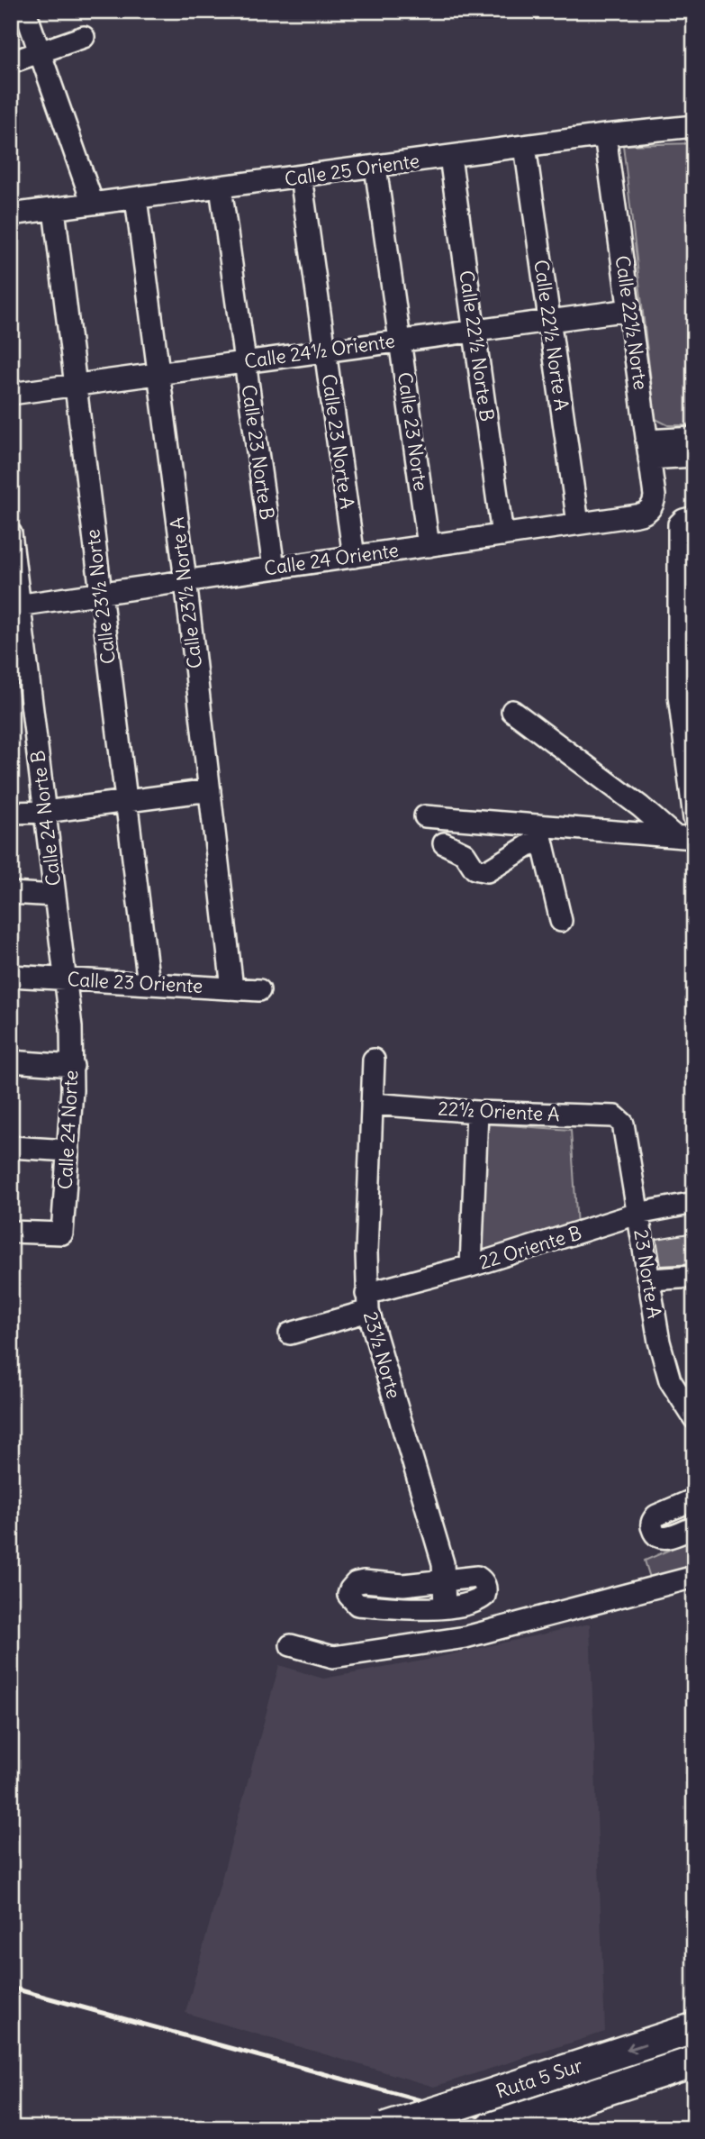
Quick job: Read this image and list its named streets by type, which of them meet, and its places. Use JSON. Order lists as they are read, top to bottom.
{
  "streets": {
    "highway": ["Ruta 5 Sur"],
    "street": [
      "Calle 25 Oriente",
      "Calle 22½ Norte",
      "Calle 22½ Norte A",
      "Calle 22½ Norte B",
      "Calle 24½ Oriente",
      "Calle 23 Norte",
      "Calle 23 Norte A",
      "Calle 23 Norte B",
      "Calle 24 Oriente",
      "Calle 23½ Norte A",
      "Calle 23½ Norte",
      "Calle 24 Norte B",
      "Calle 23 Oriente",
      "22½ Oriente A",
      "Calle 24 Norte",
      "22 Oriente B",
      "23 Norte A",
      "23½ Norte"
    ]
  },
  "crossings": [
    ["Calle 25 Oriente", "Calle 22½ Norte"],
    ["Calle 25 Oriente", "Calle 22½ Norte A"],
    ["Calle 25 Oriente", "Calle 22½ Norte B"],
    ["Calle 25 Oriente", "Calle 23 Norte"],
    ["Calle 25 Oriente", "Calle 23 Norte A"],
    ["Calle 25 Oriente", "Calle 23 Norte B"],
    ["Calle 25 Oriente", "Calle 23½ Norte A"],
    ["Calle 25 Oriente", "Calle 23½ Norte"],
    ["Calle 22½ Norte", "Calle 24½ Oriente"],
    ["Calle 22½ Norte", "Calle 24 Oriente"],
    ["Calle 22½ Norte A", "Calle 24½ Oriente"],
    ["Calle 22½ Norte A", "Calle 24 Oriente"],
    ["Calle 22½ Norte B", "Calle 24½ Oriente"],
    ["Calle 22½ Norte B", "Calle 24 Oriente"],
    ["Calle 24½ Oriente", "Calle 23 Norte"],
    ["Calle 24½ Oriente", "Calle 23 Norte A"],
    ["Calle 24½ Oriente", "Calle 23 Norte B"],
    ["Calle 24½ Oriente", "Calle 23½ Norte A"],
    ["Calle 24½ Oriente", "Calle 23½ Norte"],
    ["Calle 23 Norte", "Calle 24 Oriente"],
    ["Calle 23 Norte A", "Calle 24 Oriente"],
    ["Calle 23 Norte B", "Calle 24 Oriente"],
    ["Calle 24 Oriente", "Calle 23½ Norte A"],
    ["Calle 24 Oriente", "Calle 23½ Norte"],
    ["Calle 24 Oriente", "Calle 24 Norte B"],
    ["Calle 23½ Norte A", "Calle 23 Oriente"],
    ["Calle 23½ Norte", "Calle 23 Oriente"],
    ["Calle 24 Norte B", "Calle 23 Oriente"],
    ["Calle 24 Norte B", "Calle 24 Norte"],
    ["22½ Oriente A", "23 Norte A"],
    ["22½ Oriente A", "23½ Norte"],
    ["22 Oriente B", "23 Norte A"],
    ["22 Oriente B", "23½ Norte"]
  ]
}
